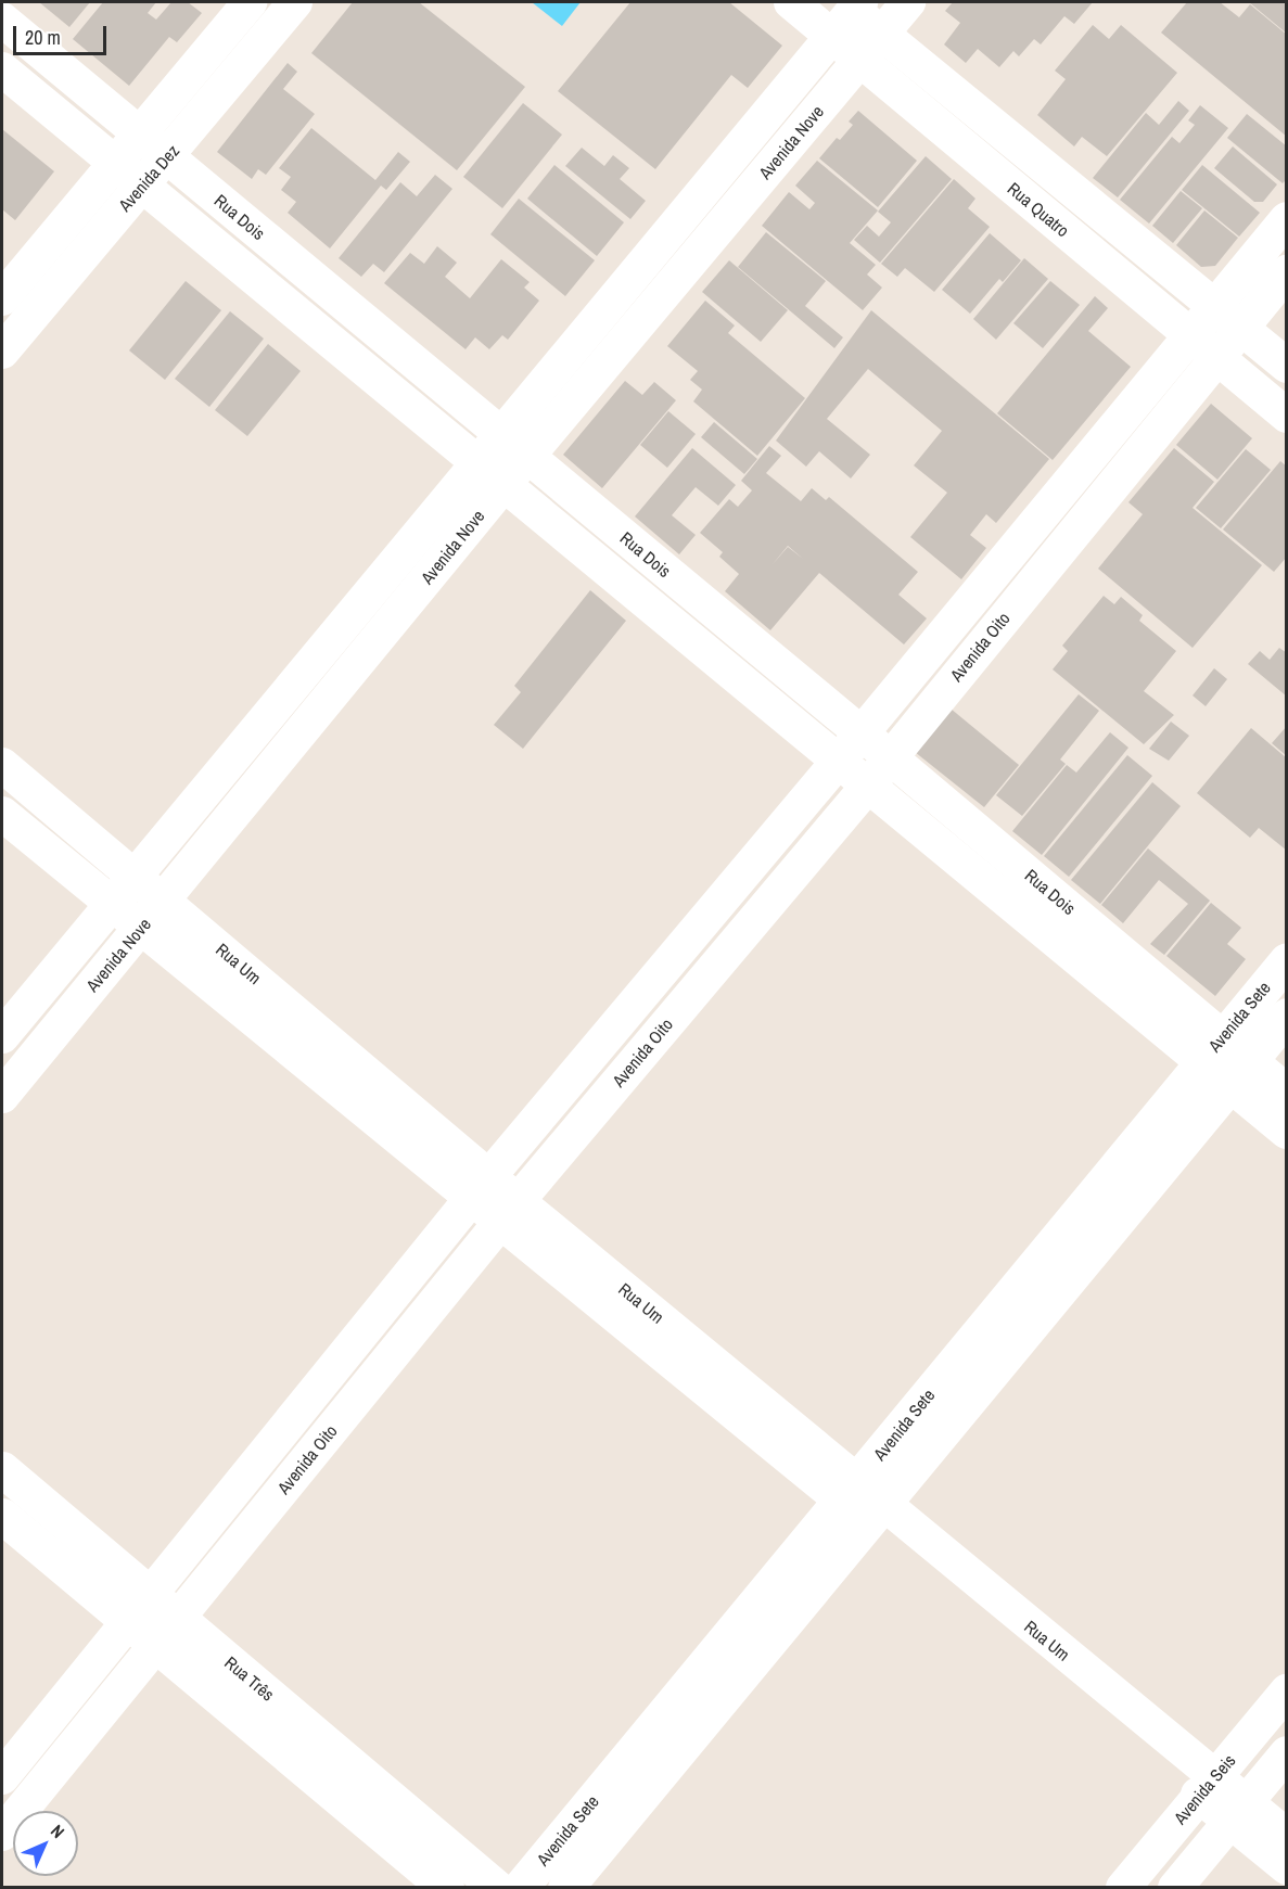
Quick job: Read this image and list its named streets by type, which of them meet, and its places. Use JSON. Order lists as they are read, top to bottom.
{
  "streets": {
    "street": [
      "Avenida Nove",
      "Avenida Dez",
      "Rua Quatro",
      "Rua Dois",
      "Avenida Oito",
      "Rua Um",
      "Avenida Sete",
      "Rua Três",
      "Avenida Seis"
    ]
  },
  "crossings": [
    ["Avenida Nove", "Rua Quatro"],
    ["Avenida Nove", "Rua Dois"],
    ["Avenida Nove", "Rua Um"],
    ["Avenida Dez", "Rua Dois"],
    ["Rua Quatro", "Avenida Oito"],
    ["Rua Dois", "Avenida Oito"],
    ["Rua Dois", "Avenida Sete"],
    ["Avenida Oito", "Rua Um"],
    ["Avenida Oito", "Rua Três"],
    ["Rua Um", "Avenida Sete"],
    ["Rua Um", "Avenida Seis"]
  ],
  "scale_bar": "20 m",
  "north": "top right"
}
